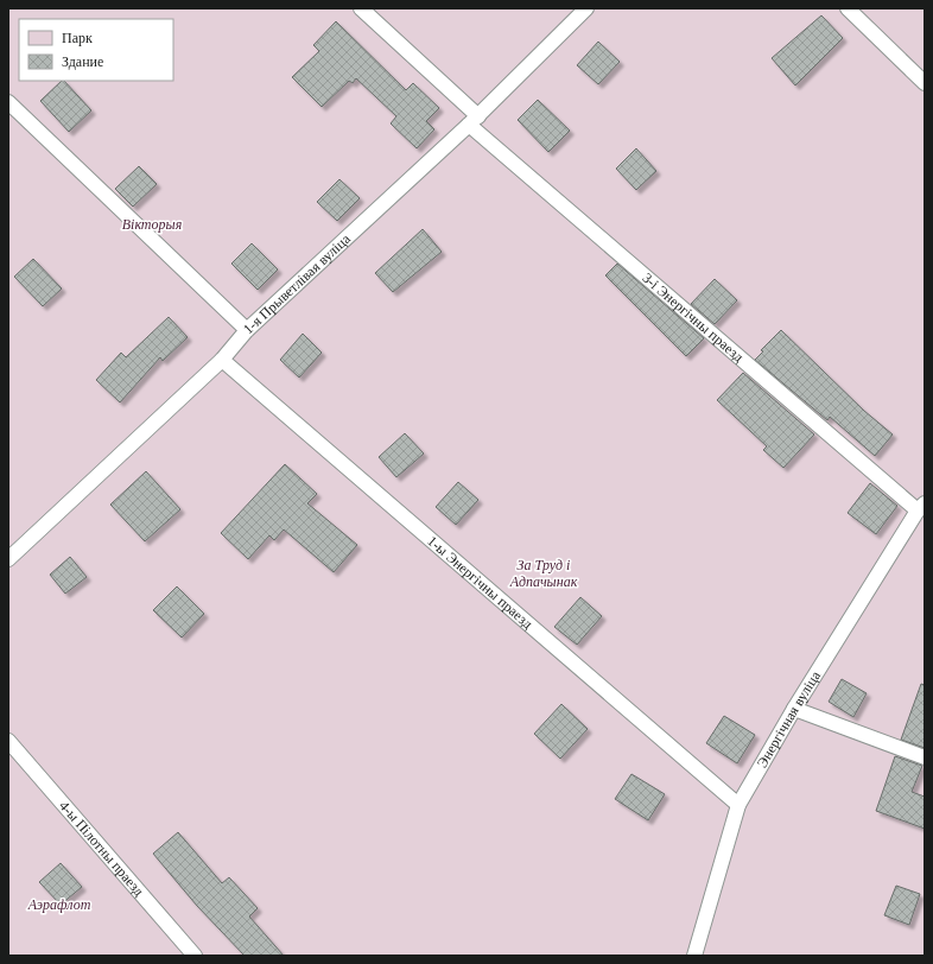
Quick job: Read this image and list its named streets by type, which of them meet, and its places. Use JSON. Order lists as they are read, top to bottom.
{
  "streets": {
    "lane": [
      "1-я Прыветлівая вуліца",
      "3-і Энергічны праезд",
      "1-ы Энергічны праезд",
      "Энергічная вуліца",
      "4-ы Пілотны праезд"
    ]
  },
  "crossings": [
    ["1-я Прыветлівая вуліца", "3-і Энергічны праезд"],
    ["1-я Прыветлівая вуліца", "1-ы Энергічны праезд"],
    ["3-і Энергічны праезд", "Энергічная вуліца"],
    ["1-ы Энергічны праезд", "Энергічная вуліца"]
  ],
  "parks": ["Вікторыя", "За Труд і Адпачынак", "Аэрафлот"],
  "legend": ["Парк", "Здание"]
}
